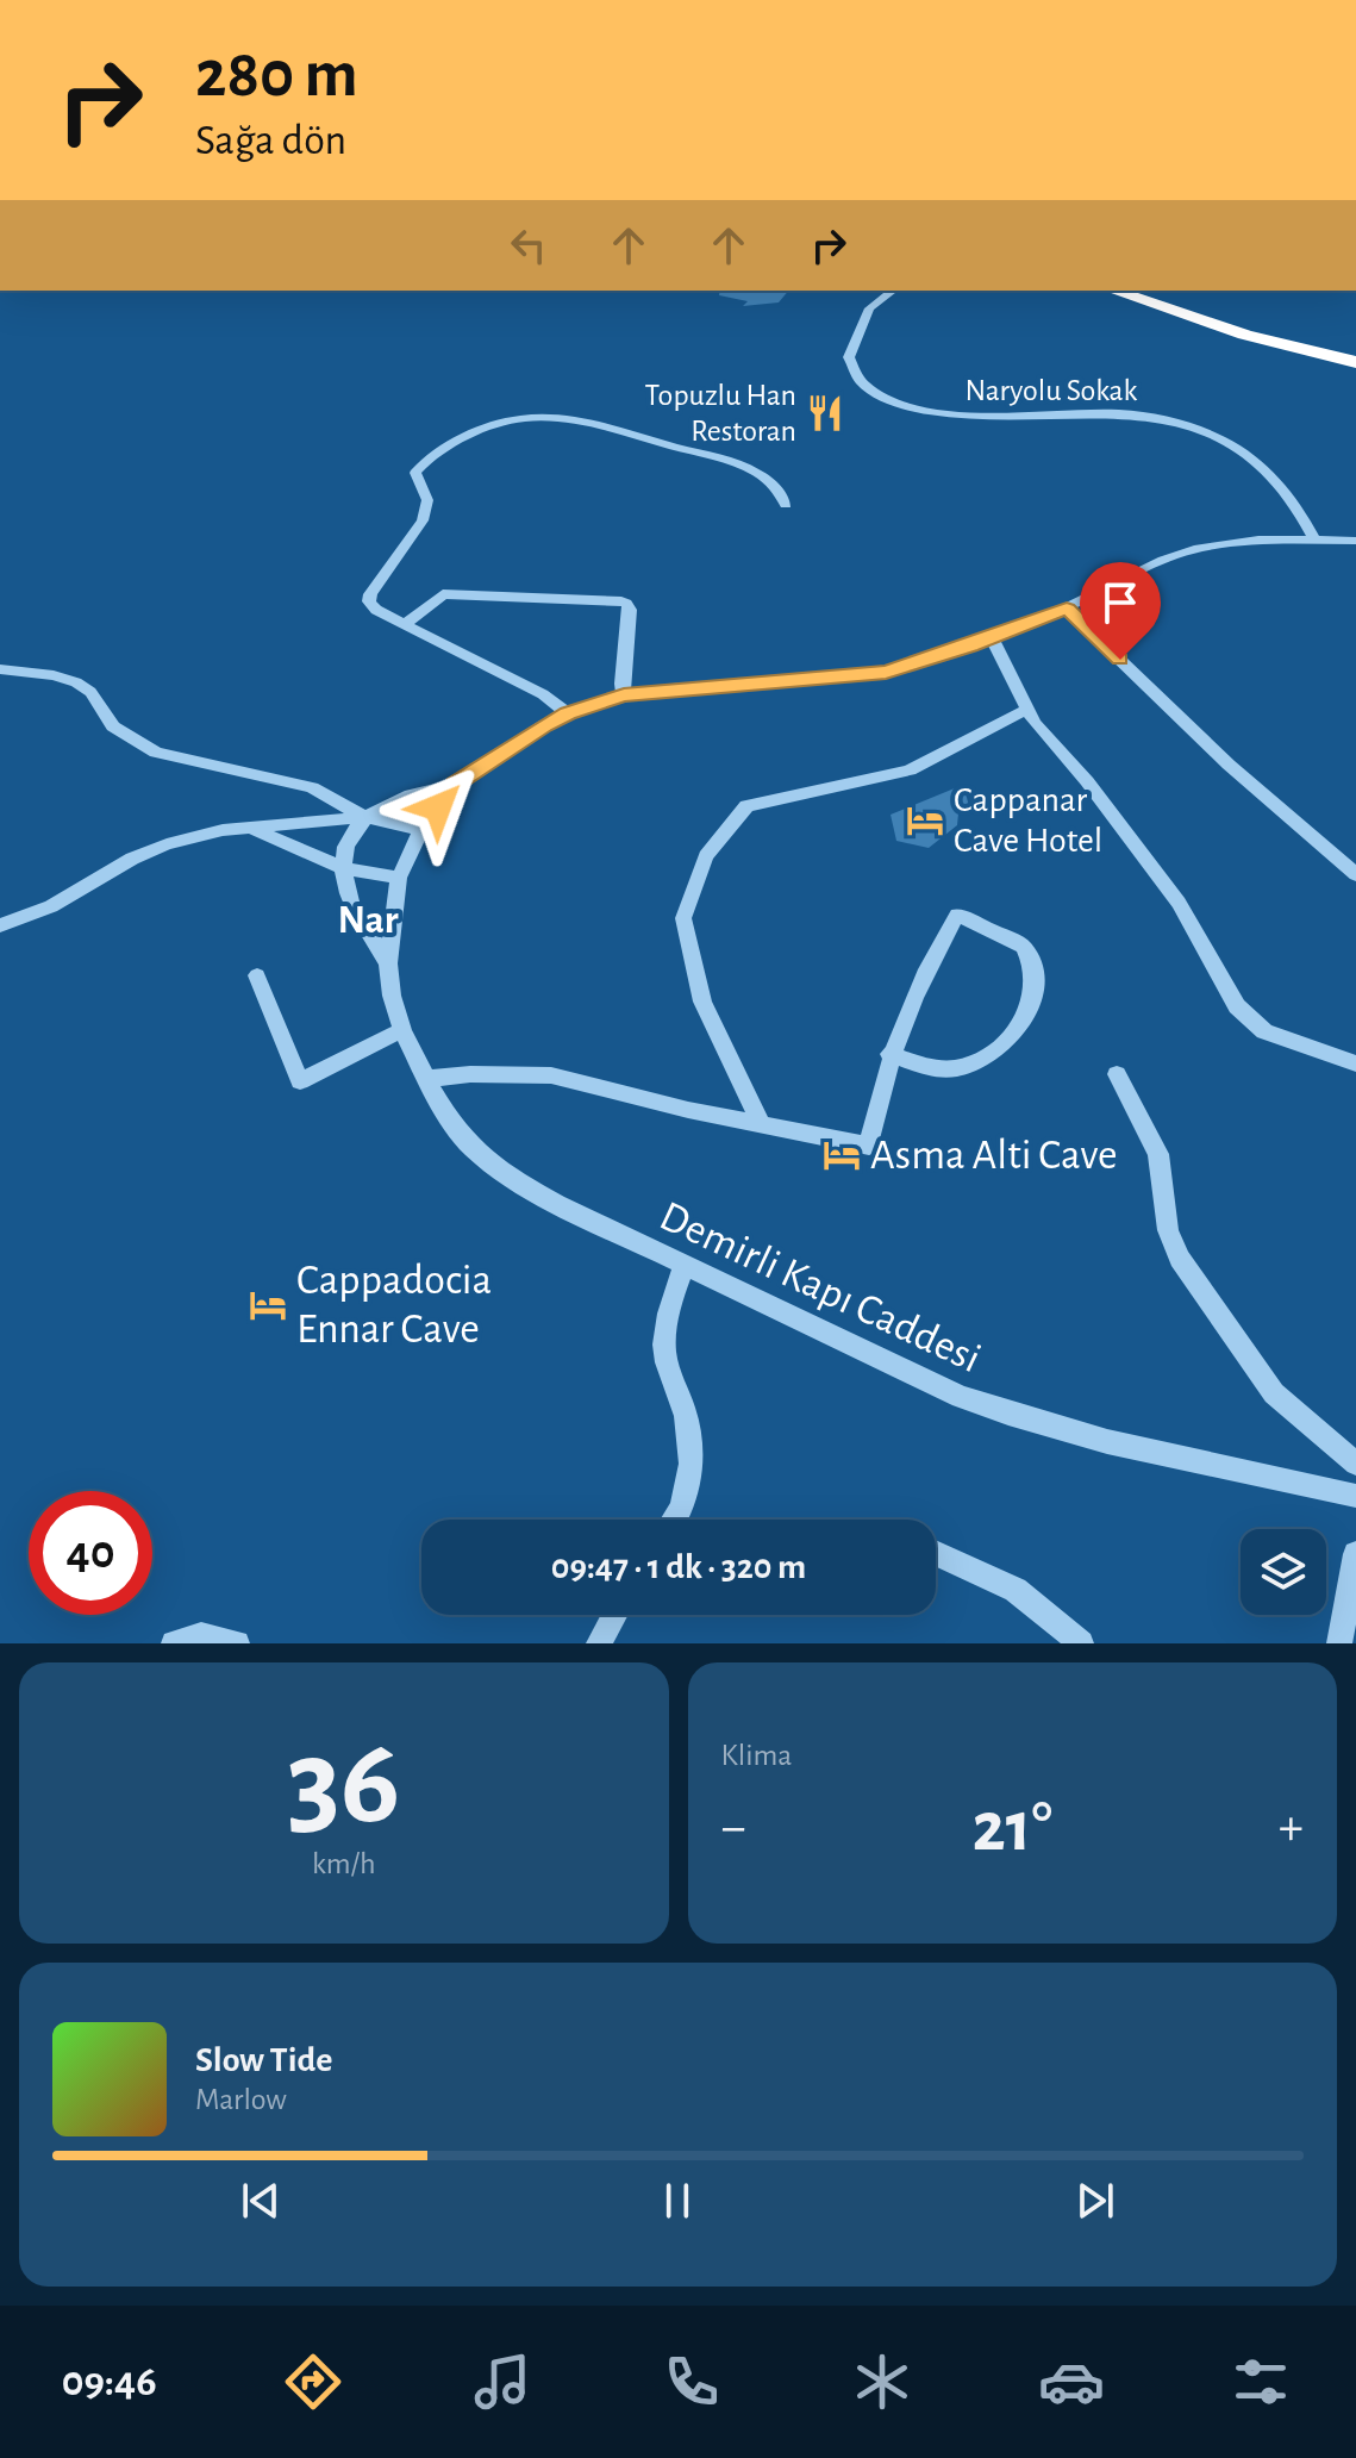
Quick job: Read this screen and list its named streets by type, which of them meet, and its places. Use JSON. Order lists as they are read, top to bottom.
{
  "streets": {
    "street": ["Naryolu Sokak", "Demirli Kapı Caddesi"]
  },
  "districts": ["Nar"],
  "places": {
    "restaurant": ["Topuzlu Han Restoran"],
    "hotel": ["Cappanar Cave Hotel", "Asma Alti Cave", "Cappadocia Ennar Cave"]
  },
  "page": {
    "turn": ["280 m", "Sağa dön"],
    "limit": "40",
    "trip": "09:47 · 1 dk · 320 m",
    "tile": [
      ["36", "km/h"],
      "Klima"
    ],
    "heat": ["−", "21°", "+"],
    "song": ["Slow Tide", "Marlow"],
    "tabs": "09:46"
  }
}
